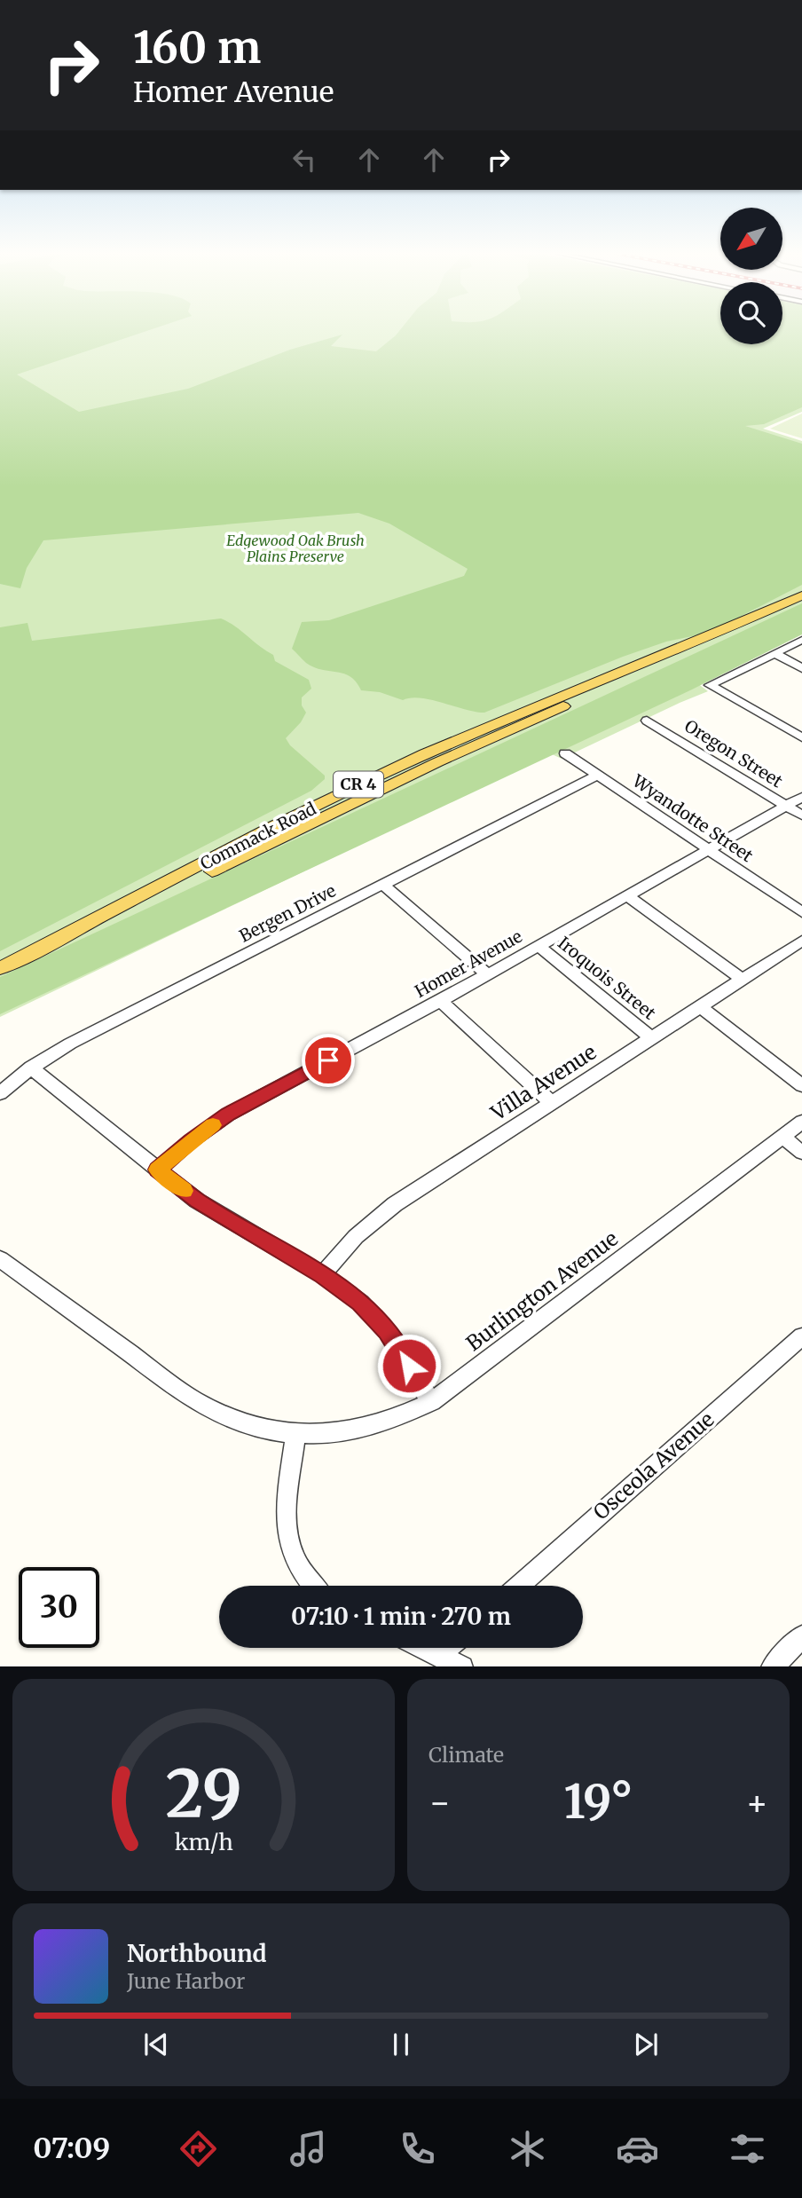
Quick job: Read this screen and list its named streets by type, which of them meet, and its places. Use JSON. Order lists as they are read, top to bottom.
{
  "streets": {
    "main road": ["CR 4", "Commack Road"],
    "street": [
      "Oregon Street",
      "Wyandotte Street",
      "Bergen Drive",
      "Homer Avenue",
      "Iroquois Street",
      "Villa Avenue",
      "Burlington Avenue",
      "Osceola Avenue"
    ]
  },
  "crossings": [
    ["Oregon Street", "Homer Avenue"],
    ["Wyandotte Street", "Bergen Drive"],
    ["Wyandotte Street", "Homer Avenue"],
    ["Homer Avenue", "Iroquois Street"],
    ["Iroquois Street", "Villa Avenue"]
  ],
  "parks": ["Edgewood Oak Brush Plains Preserve"],
  "north": "bottom left",
  "page": {
    "turn": ["160 m", "Homer Avenue"],
    "limit": "30",
    "trip": "07:10 · 1 min · 270 m",
    "tile": "Climate",
    "heat": ["−", "19°", "+"],
    "song": ["Northbound", "June Harbor"],
    "tabs": "07:09",
    "gauge": ["29", "km/h"]
  }
}
